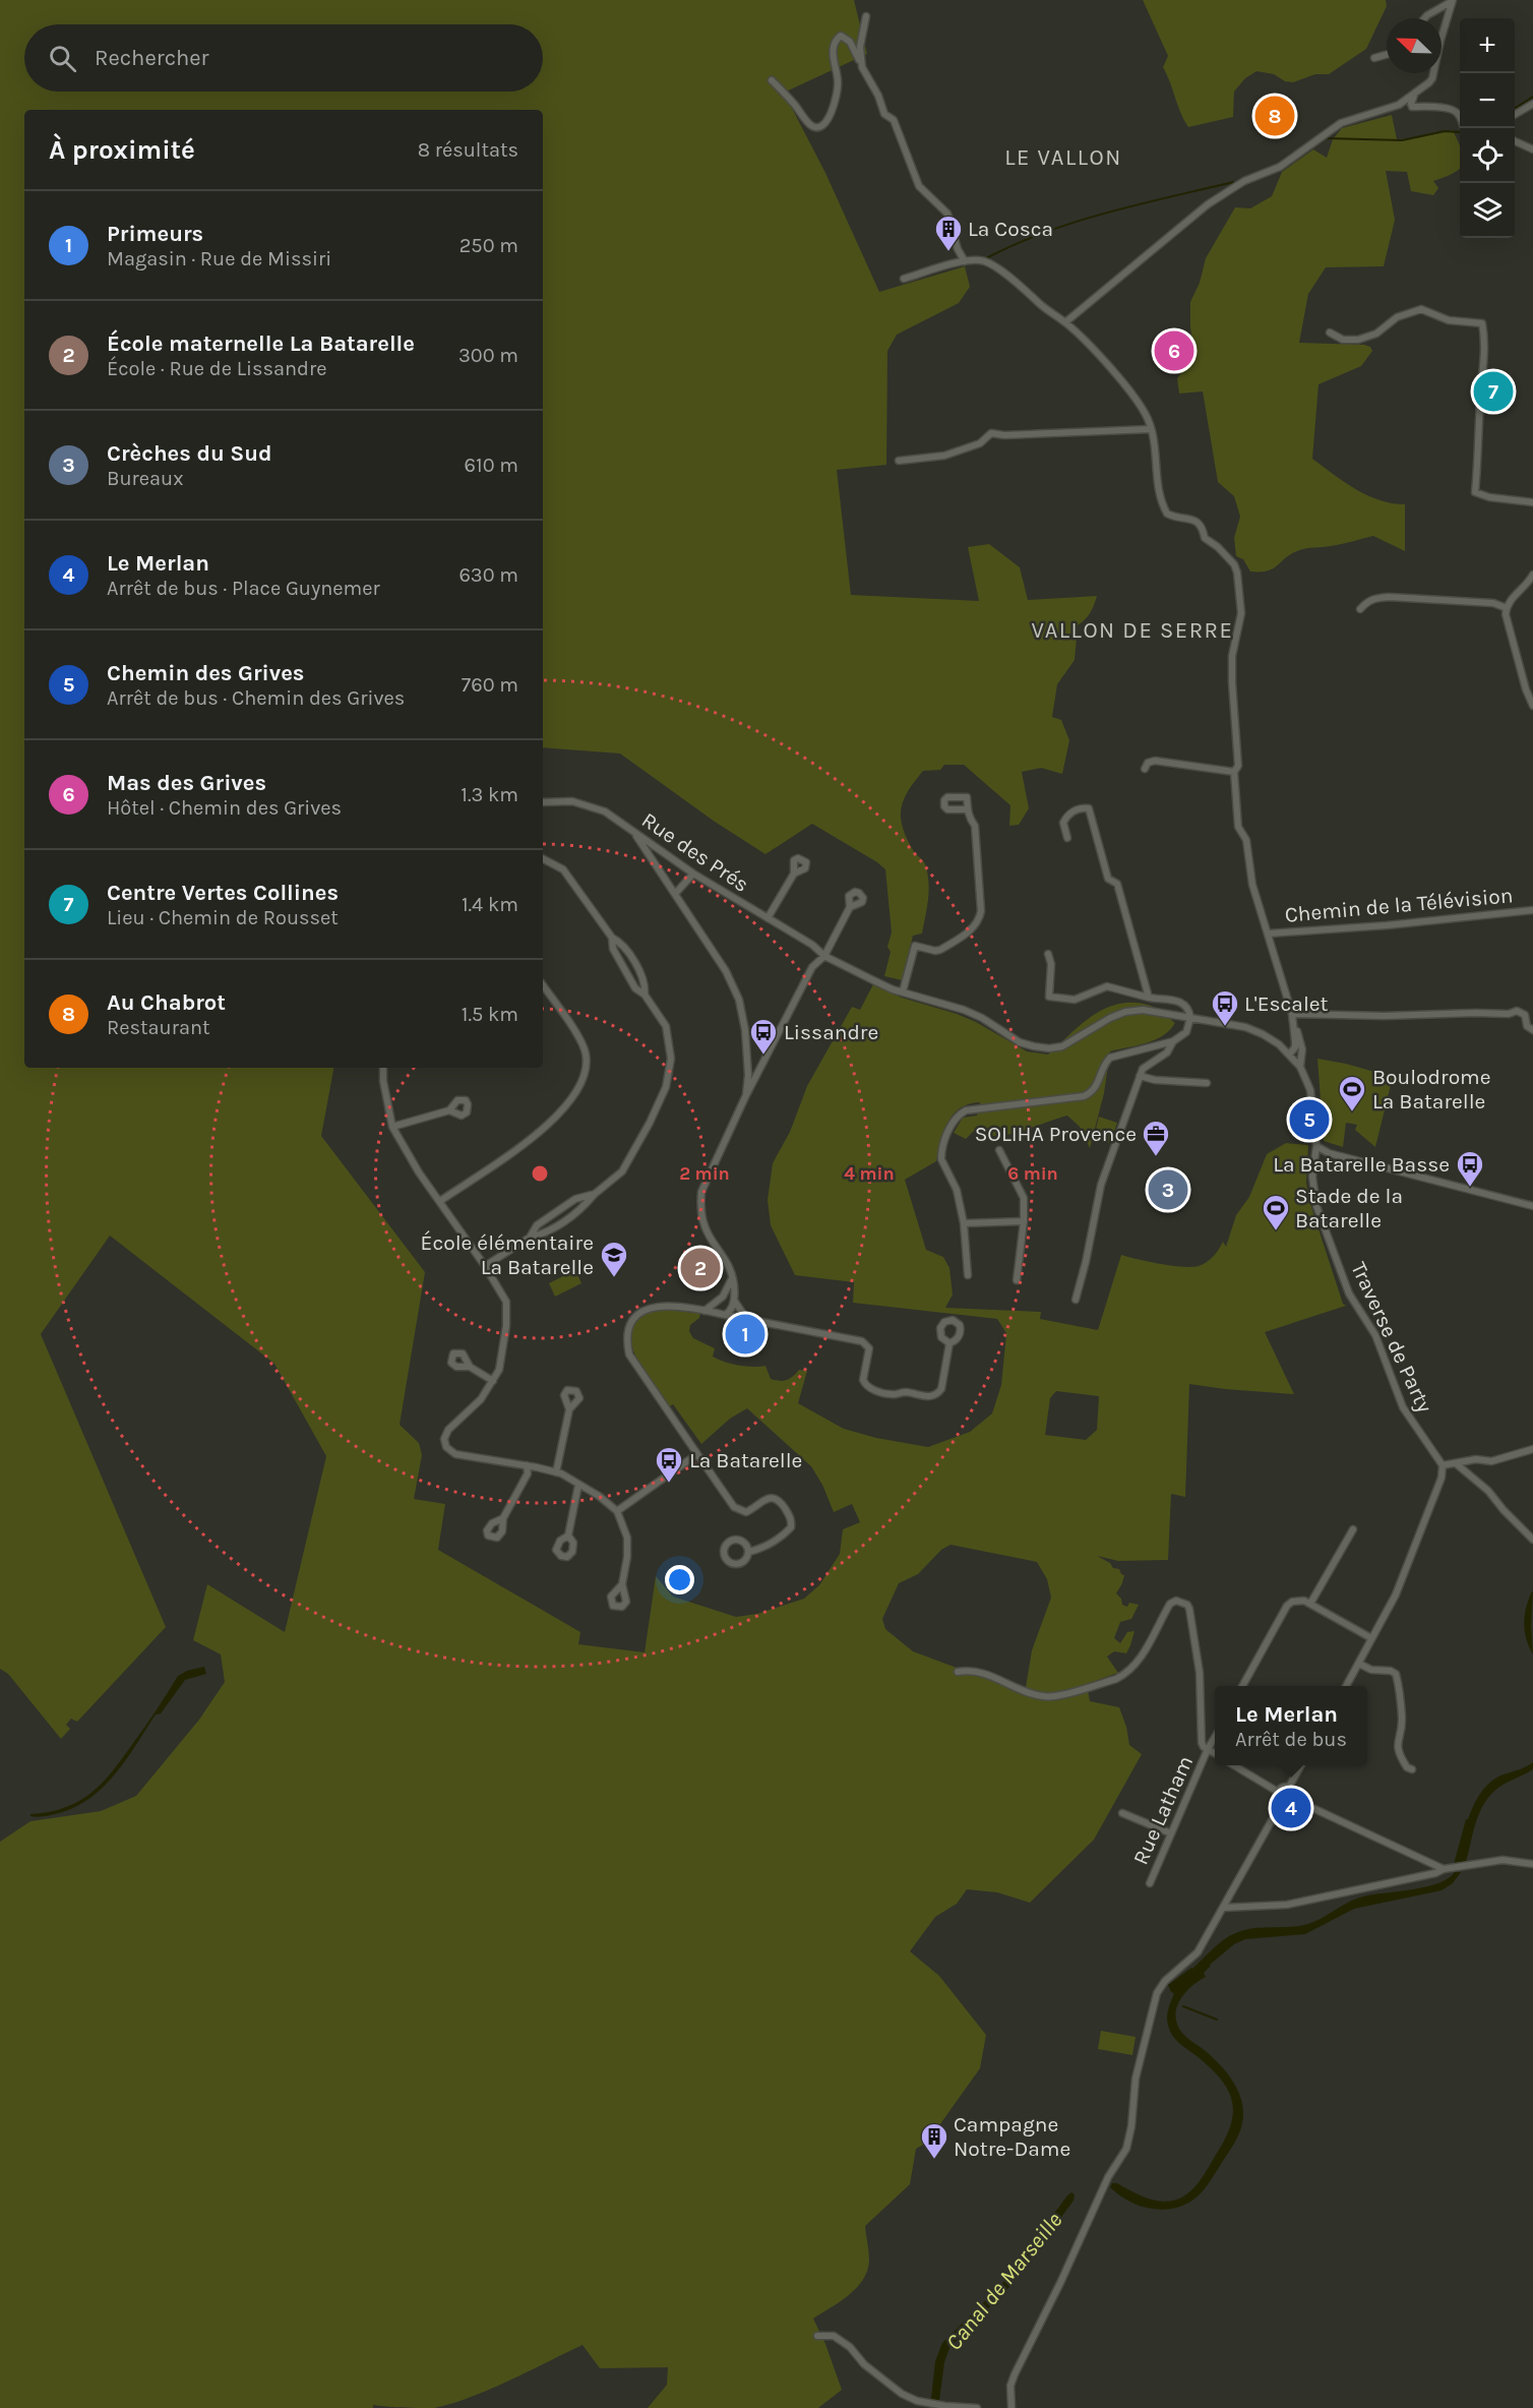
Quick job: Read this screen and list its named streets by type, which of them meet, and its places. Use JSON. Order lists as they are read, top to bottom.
{
  "streets": {
    "street": [
      "Rue des Prés",
      "Chemin de la Télévision",
      "Traverse de Party",
      "Rue Latham"
    ]
  },
  "crossings": [
    ["Rue des Prés", "Traverse de Party"]
  ],
  "districts": ["LE VALLON", "VALLON DE SERRE"],
  "water": ["Canal de Marseille"],
  "places": {
    "building": ["La Cosca", "Campagne Notre-Dame"],
    "bus stop": [
      "L'Escalet",
      "Lissandre",
      "La Batarelle Basse",
      "La Batarelle"
    ],
    "sports": ["Boulodrome La Batarelle", "Stade de la Batarelle"],
    "office": ["SOLIHA Provence"],
    "school or university": ["École élémentaire La Batarelle"]
  },
  "north": "top left",
  "page": {
    "map_buttons": ["+", "−"],
    "search": "Rechercher",
    "pins": [
      "8",
      "6",
      "7",
      "5",
      "3",
      "2",
      "1",
      "4"
    ],
    "heading": ["À proximité", "8 résultats"],
    "list": [
      {
        "mark": "1",
        "name": "Primeurs",
        "note": "Magasin · Rue de Missiri",
        "value": "250 m"
      },
      {
        "mark": "2",
        "name": "École maternelle La Batarelle",
        "note": "École · Rue de Lissandre",
        "value": "300 m"
      },
      {
        "mark": "3",
        "name": "Crèches du Sud",
        "note": "Bureaux",
        "value": "610 m"
      },
      {
        "mark": "4",
        "name": "Le Merlan",
        "note": "Arrêt de bus · Place Guynemer",
        "value": "630 m"
      },
      {
        "mark": "5",
        "name": "Chemin des Grives",
        "note": "Arrêt de bus · Chemin des Grives",
        "value": "760 m"
      },
      {
        "mark": "6",
        "name": "Mas des Grives",
        "note": "Hôtel · Chemin des Grives",
        "value": "1.3 km"
      },
      {
        "mark": "7",
        "name": "Centre Vertes Collines",
        "note": "Lieu · Chemin de Rousset",
        "value": "1.4 km"
      },
      {
        "mark": "8",
        "name": "Au Chabrot",
        "note": "Restaurant",
        "value": "1.5 km"
      }
    ],
    "popup": ["Le Merlan", "Arrêt de bus"]
  },
  "rings": ["2 min", "4 min", "6 min"]
}
